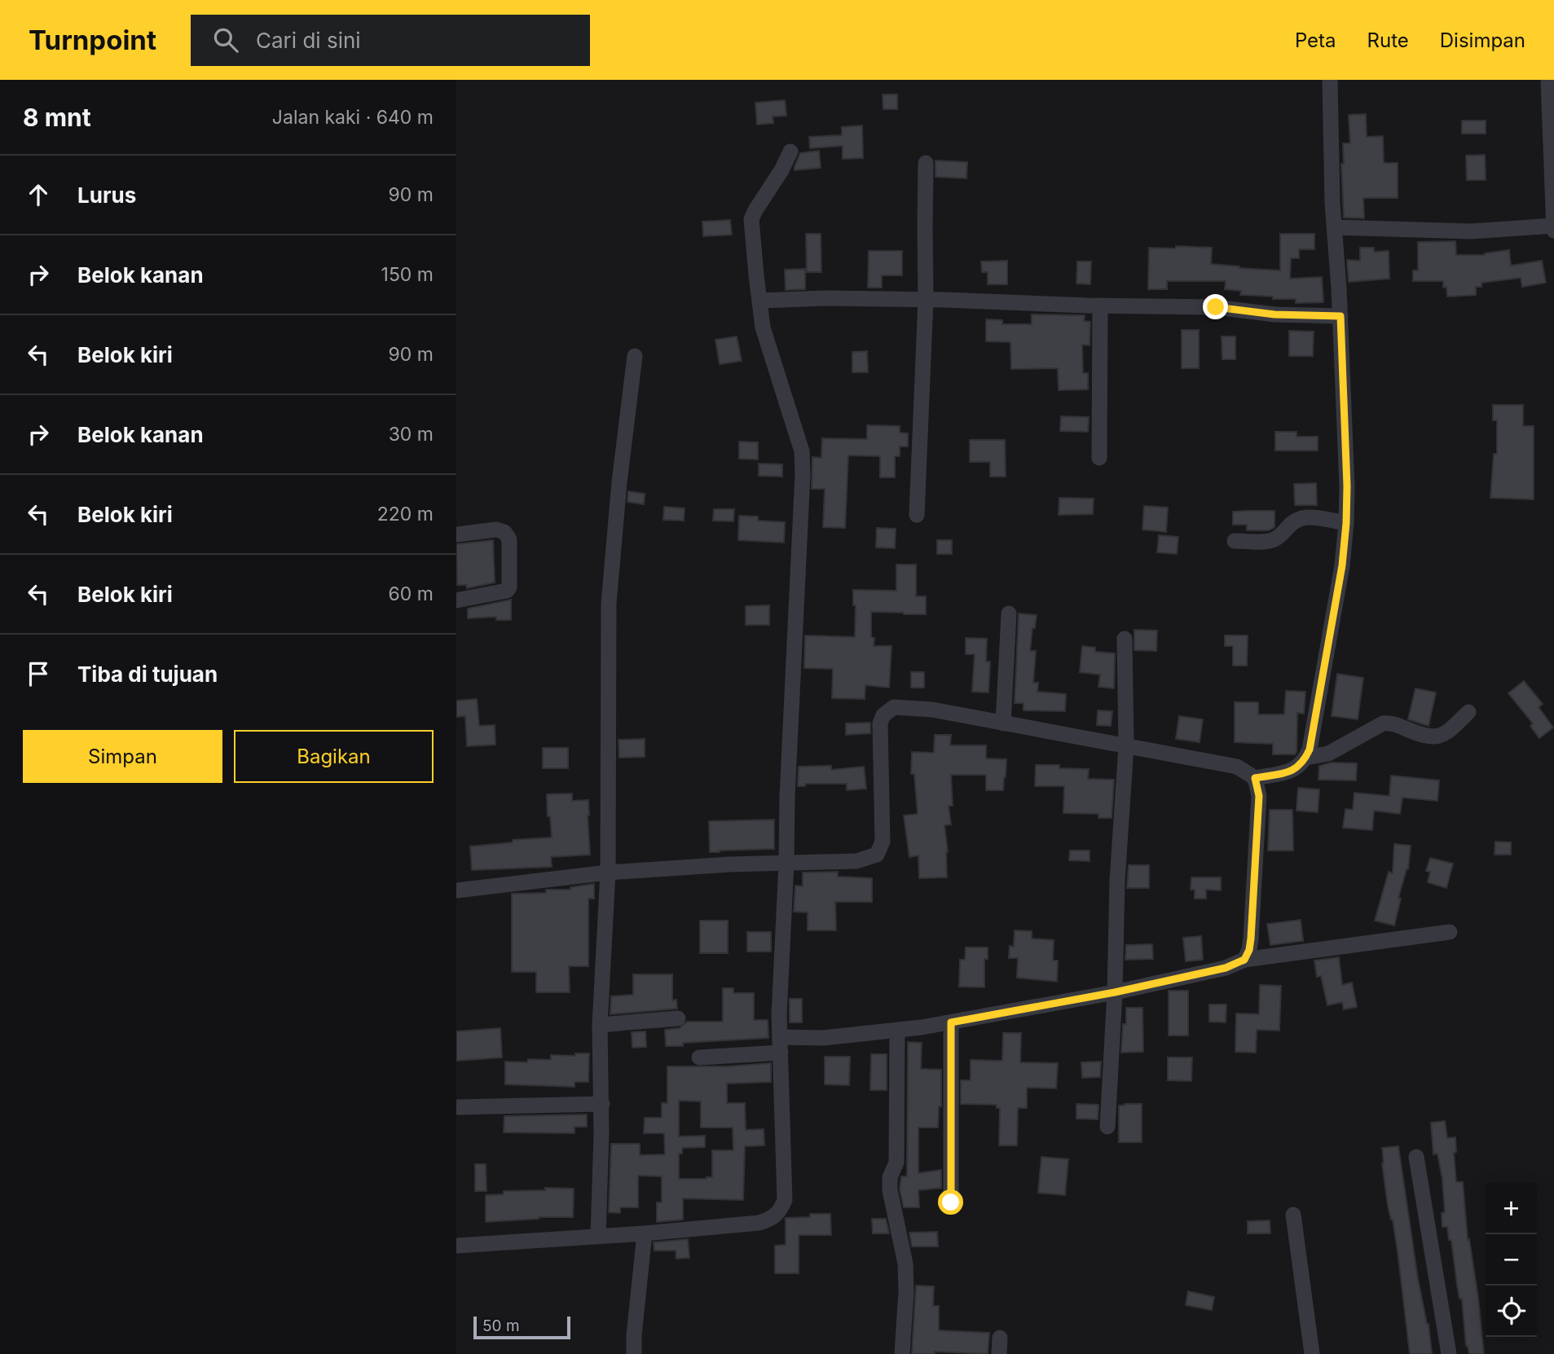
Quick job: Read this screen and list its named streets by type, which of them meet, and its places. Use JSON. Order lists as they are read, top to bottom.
{
  "scale_bar": "50 m",
  "page": {
    "header": "Turnpoint",
    "search": "Cari di sini",
    "nav": ["Peta", "Rute", "Disimpan"],
    "heading": ["8 mnt", "Jalan kaki · 640 m"],
    "list": [
      ["Lurus", "90 m"],
      ["Belok kanan", "150 m"],
      ["Belok kiri", "90 m"],
      ["Belok kanan", "30 m"],
      ["Belok kiri", "220 m"],
      ["Belok kiri", "60 m"],
      "Tiba di tujuan"
    ],
    "buttons": ["Simpan", "Bagikan"],
    "map_buttons": ["+", "−"],
    "scale": "50 m"
  }
}
